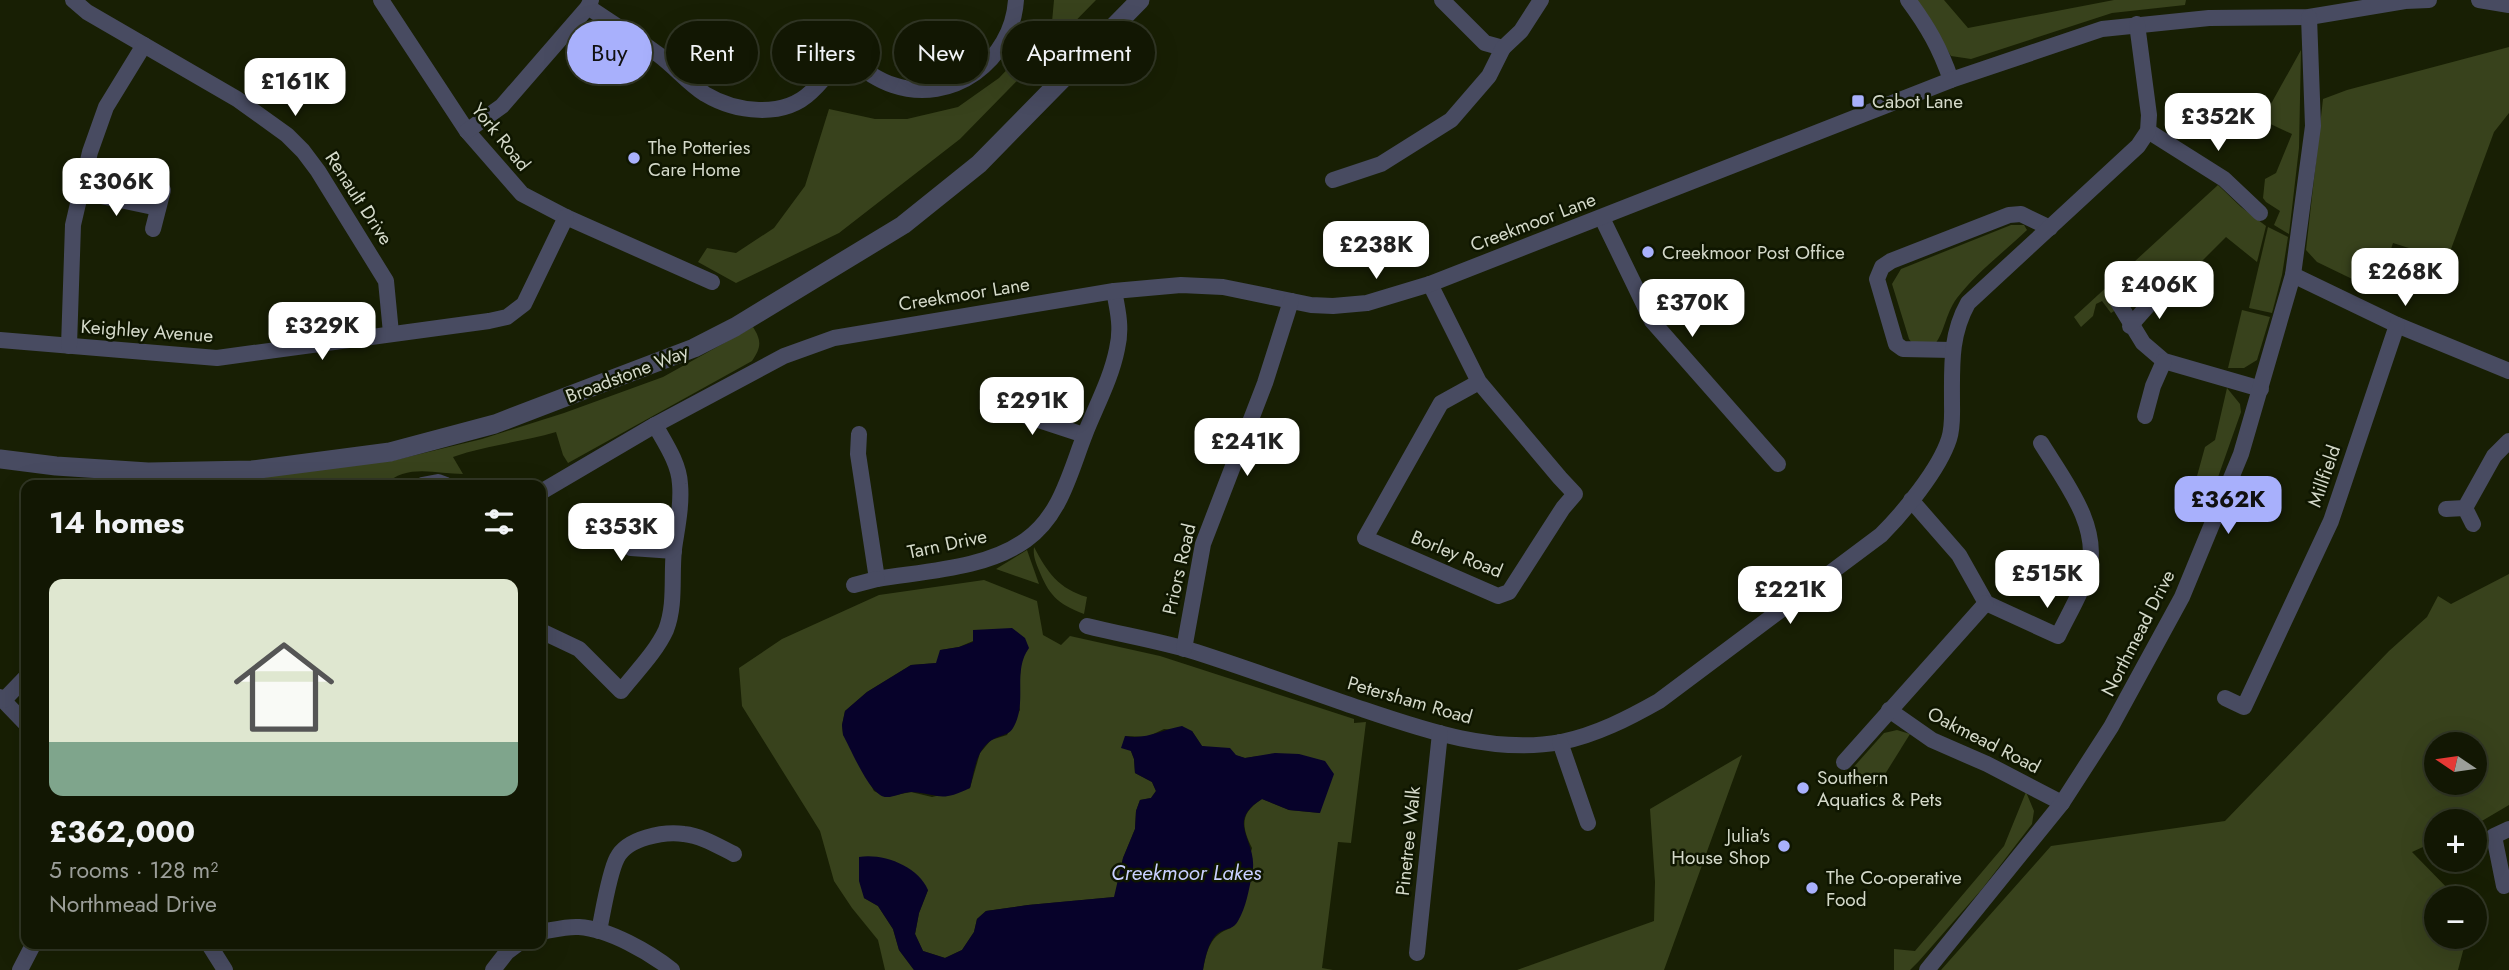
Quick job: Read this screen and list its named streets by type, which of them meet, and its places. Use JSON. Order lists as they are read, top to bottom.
{
  "streets": {
    "street": [
      "York Road",
      "Renault Drive",
      "Creekmoor Lane",
      "Keighley Avenue",
      "Broadstone Way",
      "Millfield",
      "Tarn Drive",
      "Borley Road",
      "Priors Road",
      "Northmead Drive",
      "Petersham Road",
      "Oakmead Road",
      "Pinetree Walk"
    ]
  },
  "crossings": [
    ["York Road", "Keighley Avenue"],
    ["Renault Drive", "Keighley Avenue"],
    ["Creekmoor Lane", "Tarn Drive"],
    ["Creekmoor Lane", "Borley Road"],
    ["Creekmoor Lane", "Priors Road"],
    ["Creekmoor Lane", "Northmead Drive"],
    ["Priors Road", "Petersham Road"],
    ["Northmead Drive", "Oakmead Road"],
    ["Petersham Road", "Pinetree Walk"]
  ],
  "water": ["Creekmoor Lakes"],
  "places": {
    "transit": ["Cabot Lane"],
    "other": [
      "The Potteries Care Home",
      "Creekmoor Post Office",
      "Southern Aquatics & Pets",
      "Julia's House Shop",
      "The Co-operative Food"
    ]
  },
  "north": "left",
  "page": {
    "chip": [
      "Buy",
      "Rent",
      "Filters",
      "New",
      "Apartment"
    ],
    "price": [
      "£161K",
      "£352K",
      "£306K",
      "£238K",
      "£268K",
      "£406K",
      "£370K",
      "£329K",
      "£291K",
      "£241K",
      "£362K",
      "£353K",
      "£515K",
      "£221K"
    ],
    "heading": "14 homes",
    "list": [
      {
        "name": "£362,000",
        "note": "5 rooms · 128 m² · Northmead Drive"
      }
    ],
    "map_buttons": ["+", "−"]
  }
}
